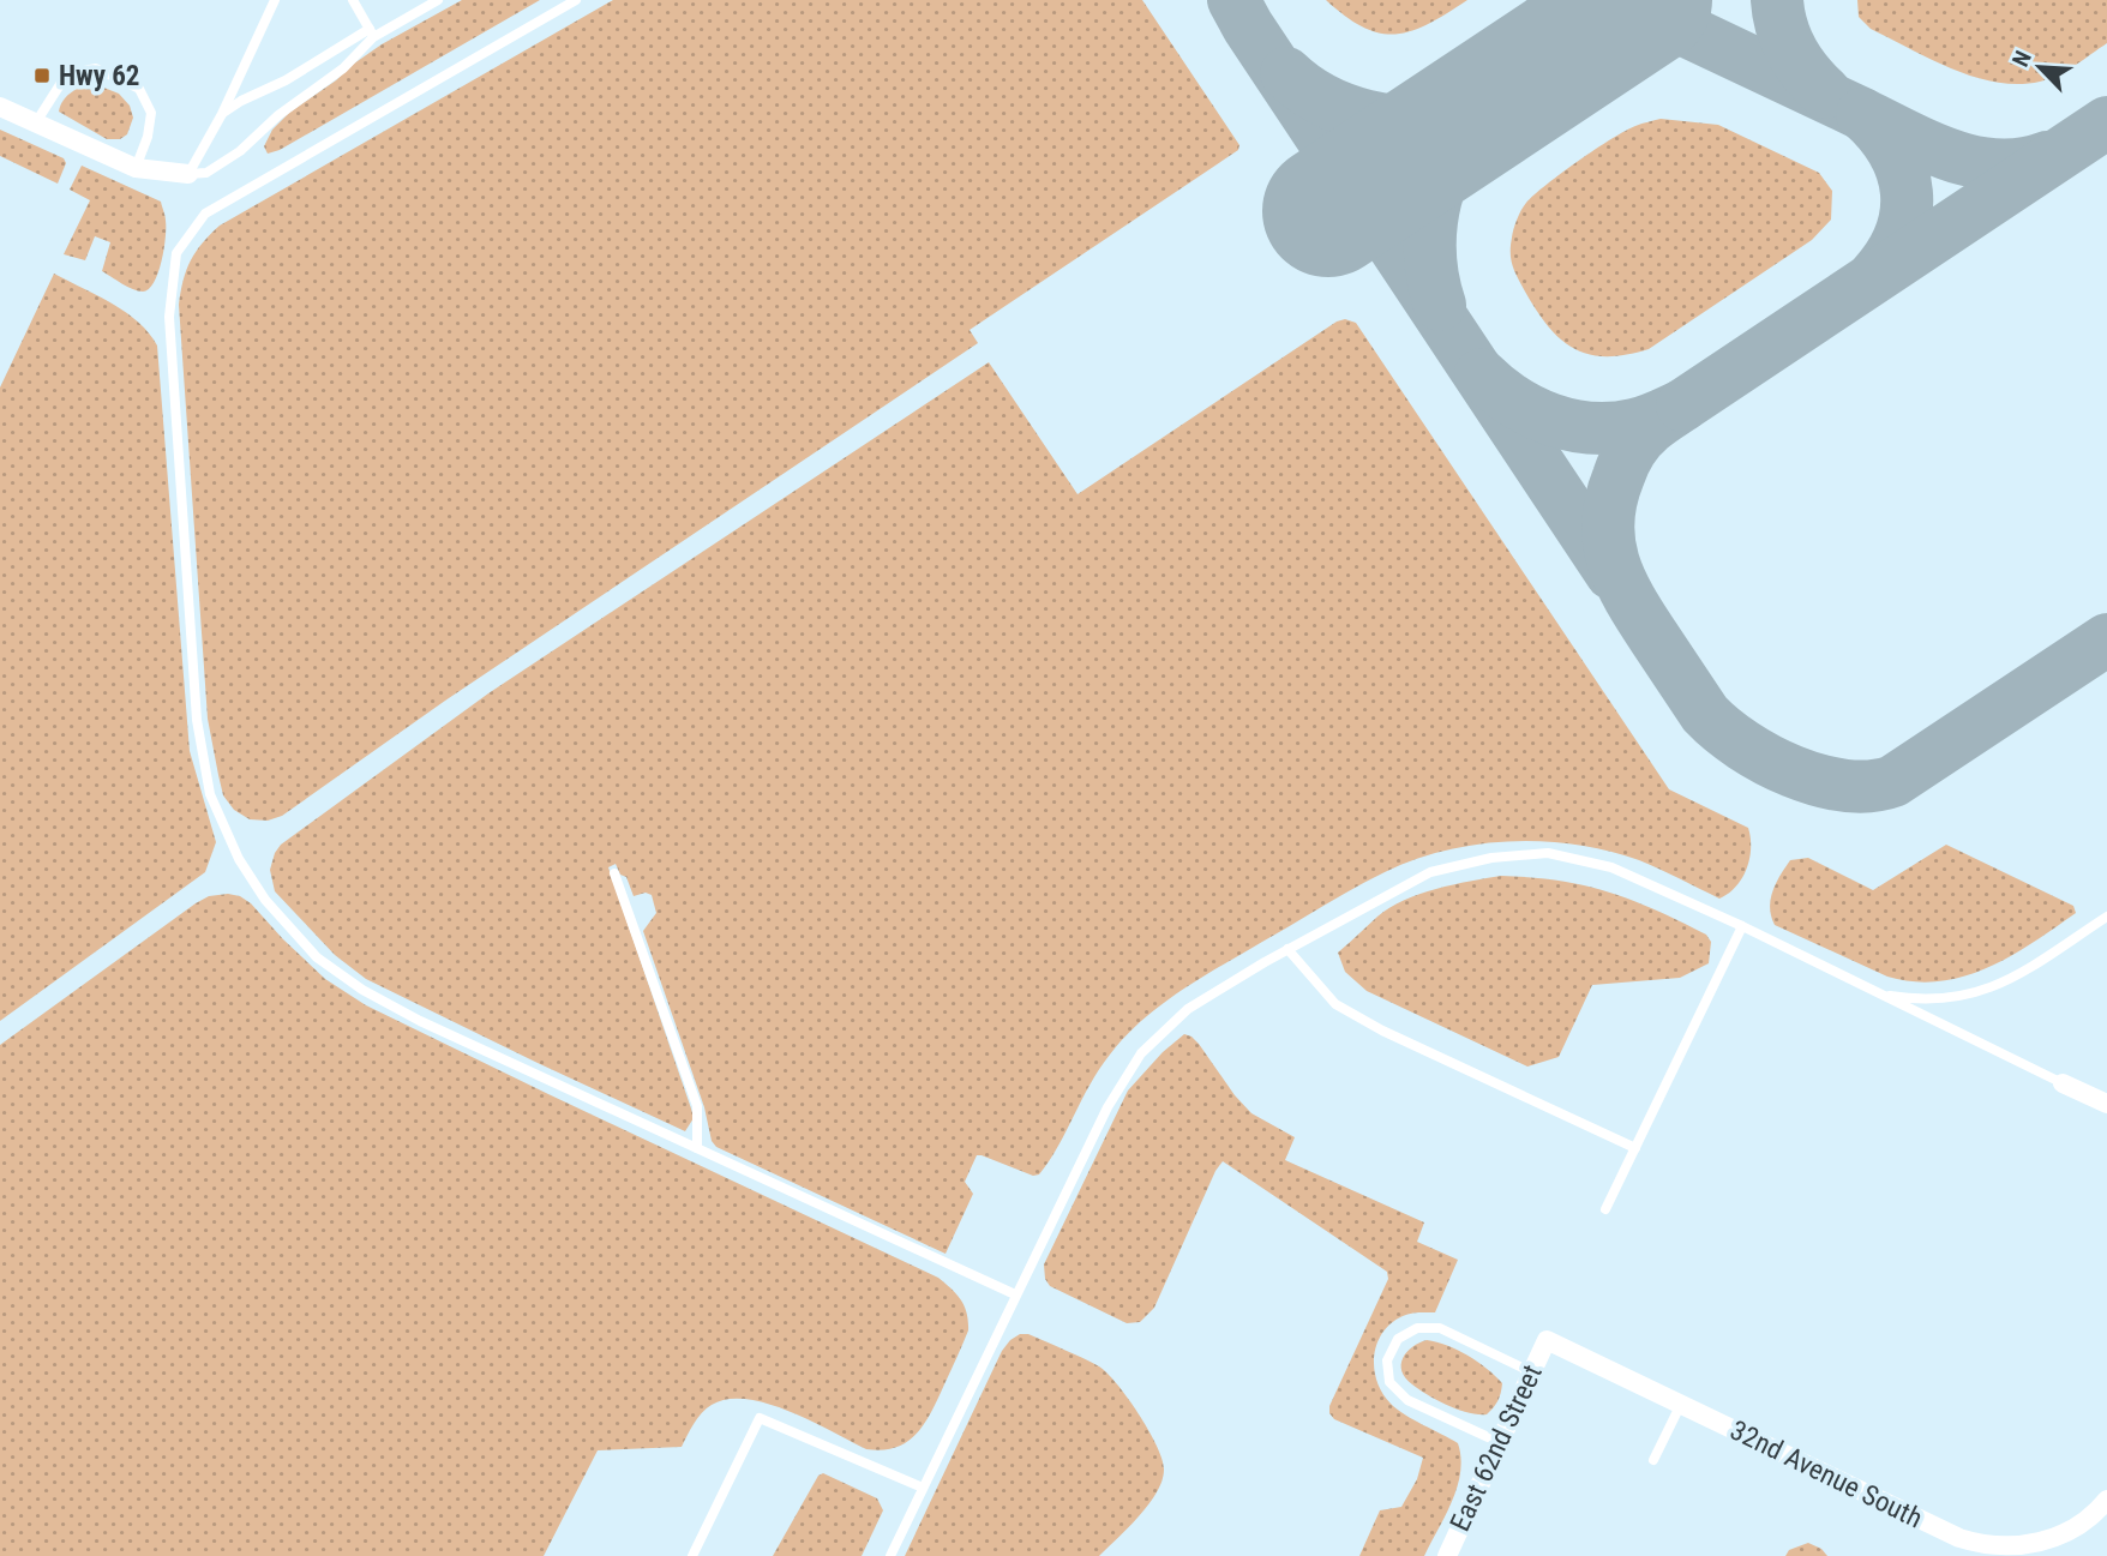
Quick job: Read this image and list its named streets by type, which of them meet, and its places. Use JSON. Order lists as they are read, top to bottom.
{
  "streets": {
    "street": ["East 62nd Street", "32nd Avenue South"]
  },
  "crossings": [
    ["East 62nd Street", "32nd Avenue South"]
  ],
  "places": {
    "transit": ["Hwy 62"]
  },
  "north": "top left"
}
